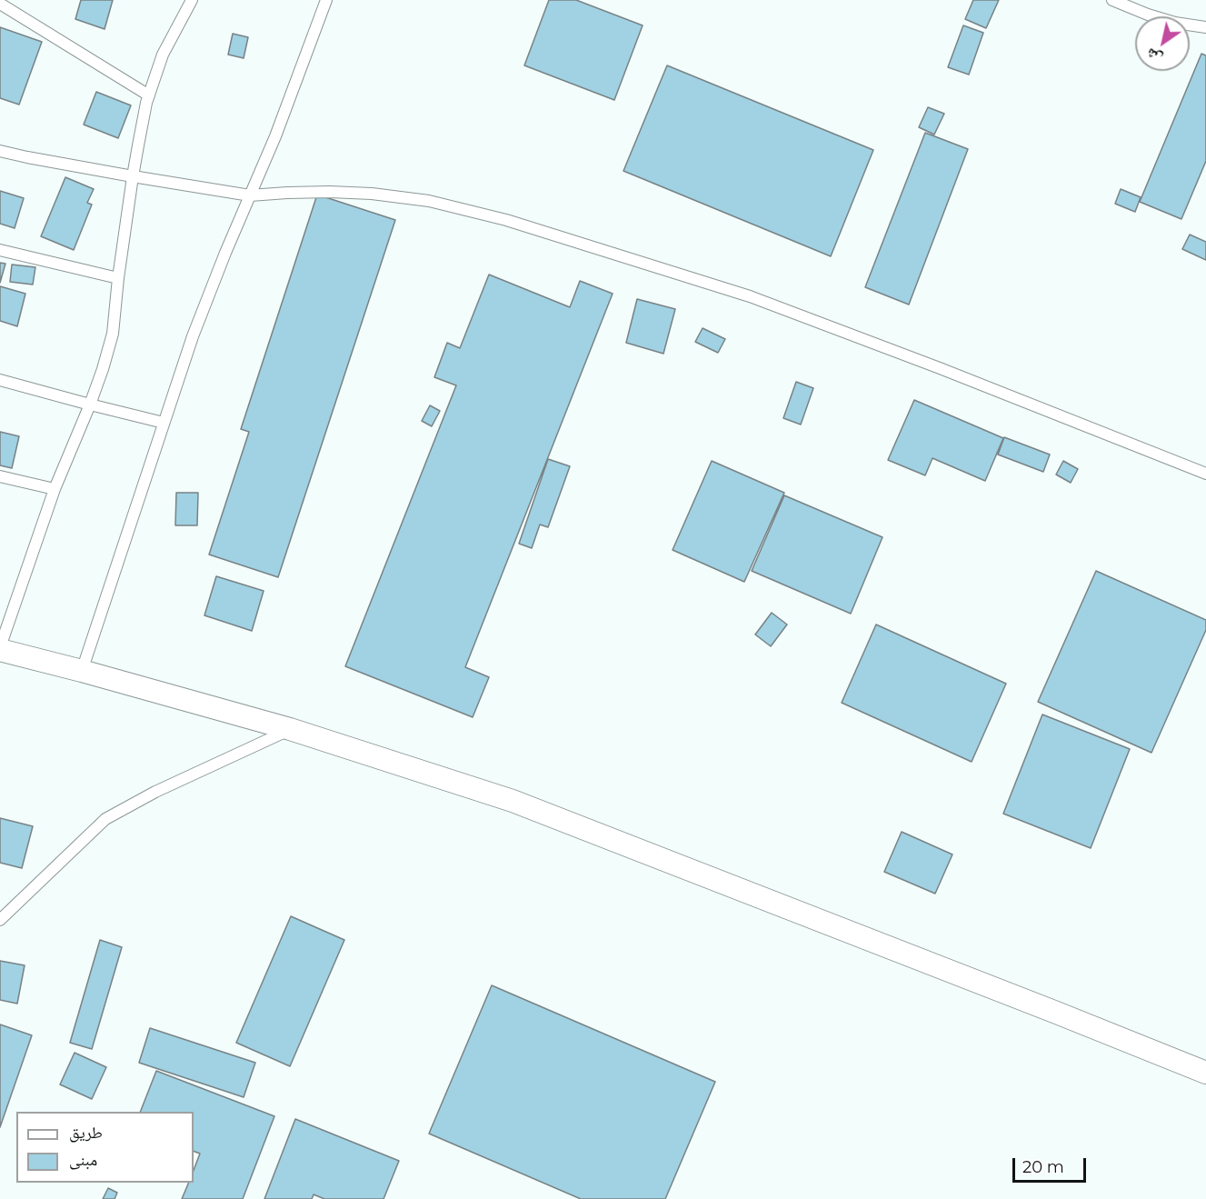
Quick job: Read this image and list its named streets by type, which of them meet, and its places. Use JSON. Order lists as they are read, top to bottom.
{
  "legend": ["طريق", "مبنى"],
  "scale_bar": "20 m",
  "north": "bottom left"
}
